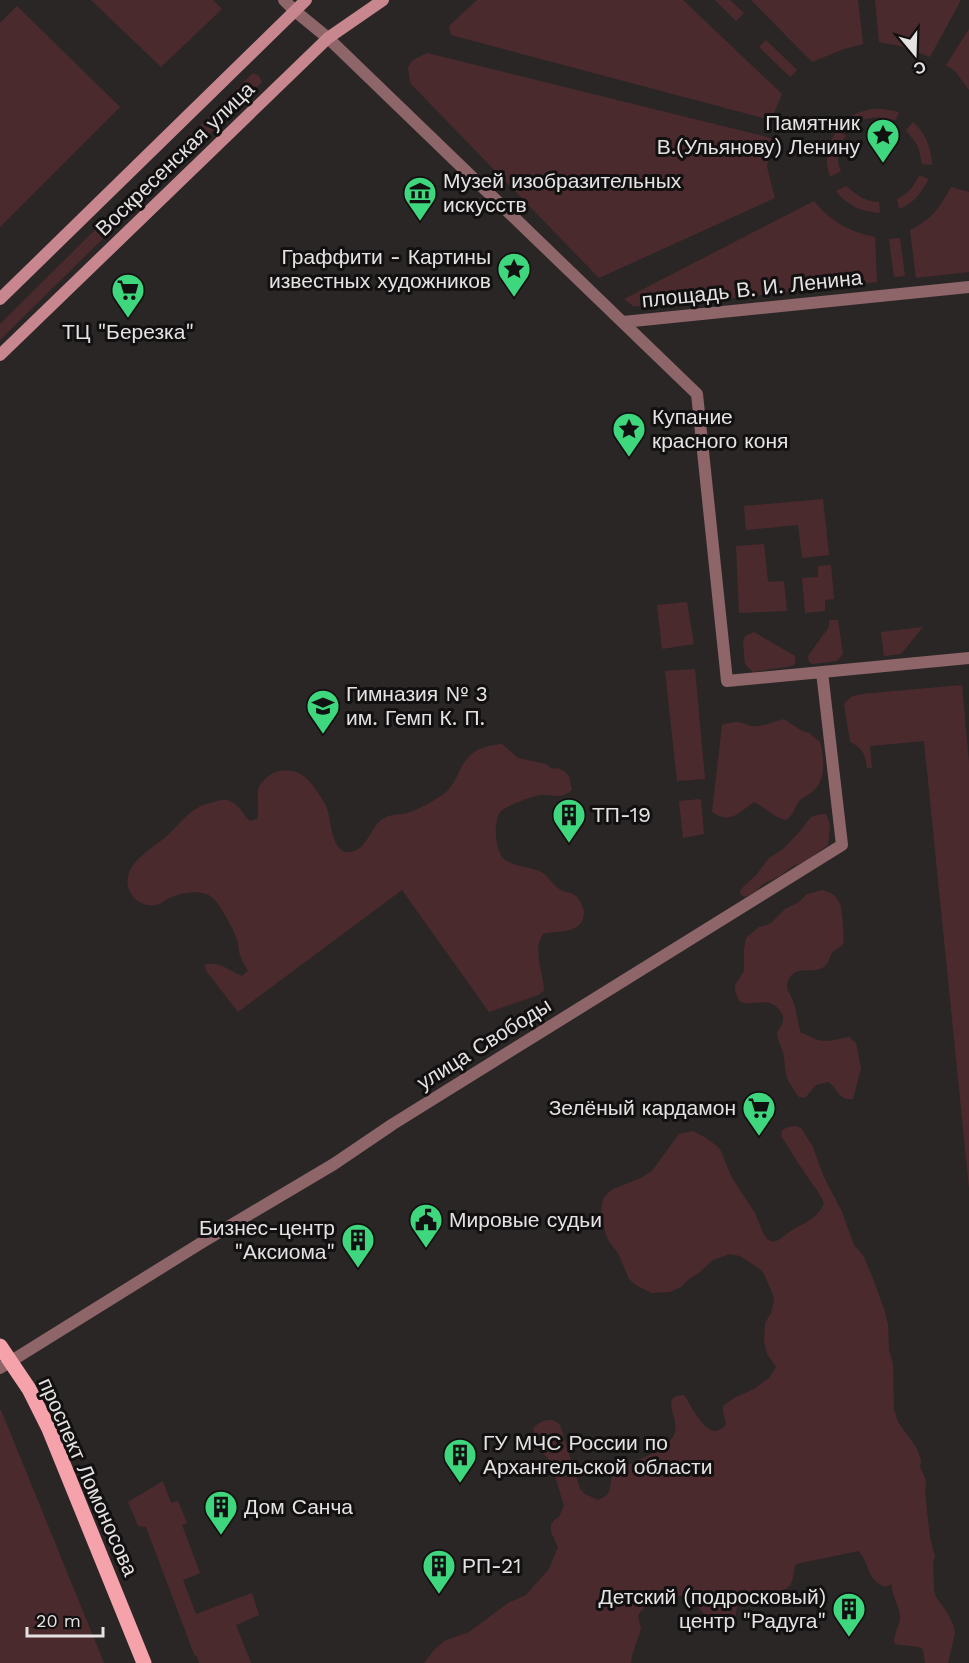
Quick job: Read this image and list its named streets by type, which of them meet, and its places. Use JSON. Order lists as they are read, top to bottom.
{
  "streets": {
    "main road": ["Воскресенская улица", "проспект Ломоносова"],
    "street": ["площадь В. И. Ленина", "улица Свободы"]
  },
  "crossings": [
    ["Воскресенская улица", "площадь В. И. Ленина"],
    ["улица Свободы", "проспект Ломоносова"]
  ],
  "places": {
    "place": ["Памятник В.(Ульянову) Ленину", "Граффити - Картины известных художников", "Купание красного коня"],
    "museum": ["Музей изобразительных искусств"],
    "supermarket": ["ТЦ \"Березка\"", "Зелёный кардамон"],
    "school or university": ["Гимназия № 3 им. Гемп К. П."],
    "building": [
      "ТП-19",
      "Бизнес-центр \"Аксиома\"",
      "ГУ МЧС России по Архангельской области",
      "Дом Санча",
      "РП-21",
      "Детский (подросковый) центр \"Радуга\""
    ],
    "public building": ["Мировые судьи"]
  },
  "scale_bar": "20 m",
  "north": "bottom"
}
